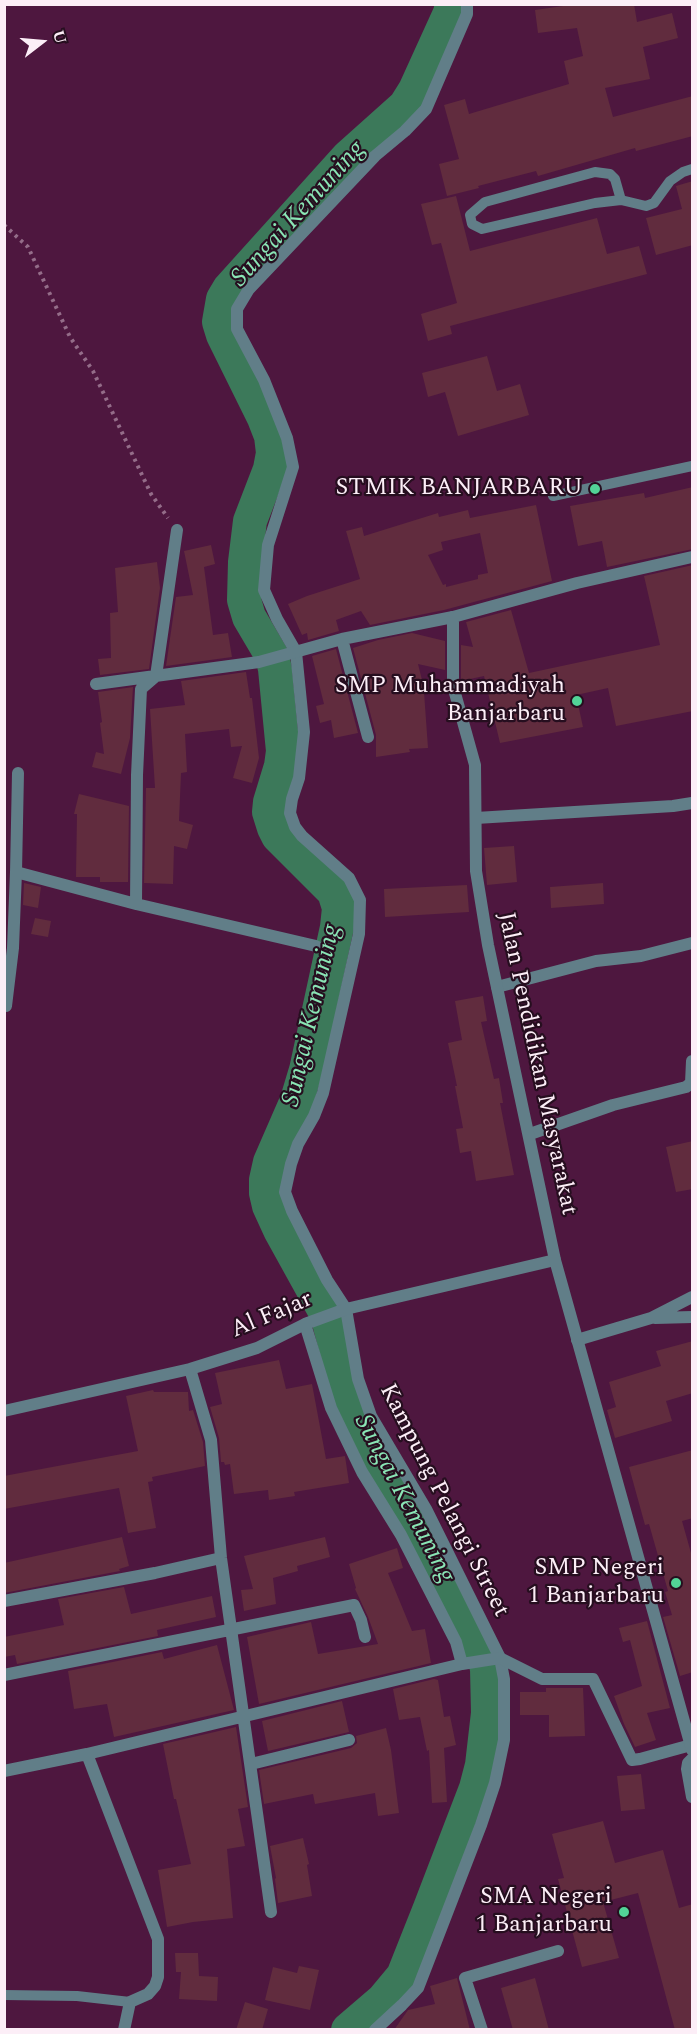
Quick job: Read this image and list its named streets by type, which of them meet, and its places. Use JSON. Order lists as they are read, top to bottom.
{
  "streets": {
    "street": ["Jalan Pendidikan Masyarakat", "Al Fajar", "Kampung Pelangi Street"]
  },
  "crossings": [
    ["Jalan Pendidikan Masyarakat", "Al Fajar"],
    ["Al Fajar", "Kampung Pelangi Street"]
  ],
  "water": ["Sungai Kemuning"],
  "places": [
    "STMIK BANJARBARU",
    "SMP Muhammadiyah Banjarbaru",
    "SMP Negeri 1 Banjarbaru",
    "SMA Negeri 1 Banjarbaru"
  ],
  "north": "right"
}
